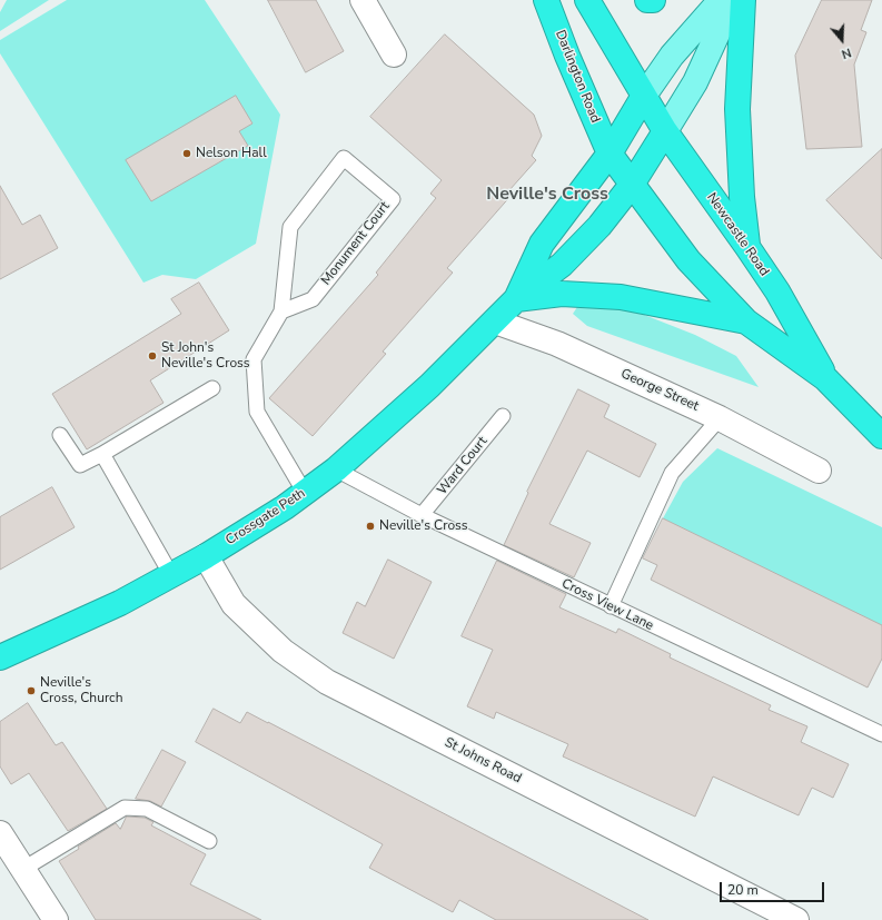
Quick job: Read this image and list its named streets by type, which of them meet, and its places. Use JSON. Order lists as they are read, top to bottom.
{
  "streets": {
    "highway": ["Darlington Road", "Newcastle Road", "Crossgate Peth"],
    "street": ["George Street", "St Johns Road"],
    "lane": ["Monument Court", "Ward Court", "Cross View Lane"]
  },
  "crossings": [
    ["Darlington Road", "Newcastle Road"],
    ["Monument Court", "Crossgate Peth"],
    ["George Street", "Crossgate Peth"],
    ["Ward Court", "Cross View Lane"],
    ["Crossgate Peth", "Cross View Lane"],
    ["Crossgate Peth", "St Johns Road"]
  ],
  "districts": ["Neville's Cross"],
  "places": [
    "Nelson Hall",
    "St John's Neville's Cross",
    "Neville's Cross",
    "Neville's Cross, Church"
  ],
  "scale_bar": "20 m",
  "north": "bottom"
}
